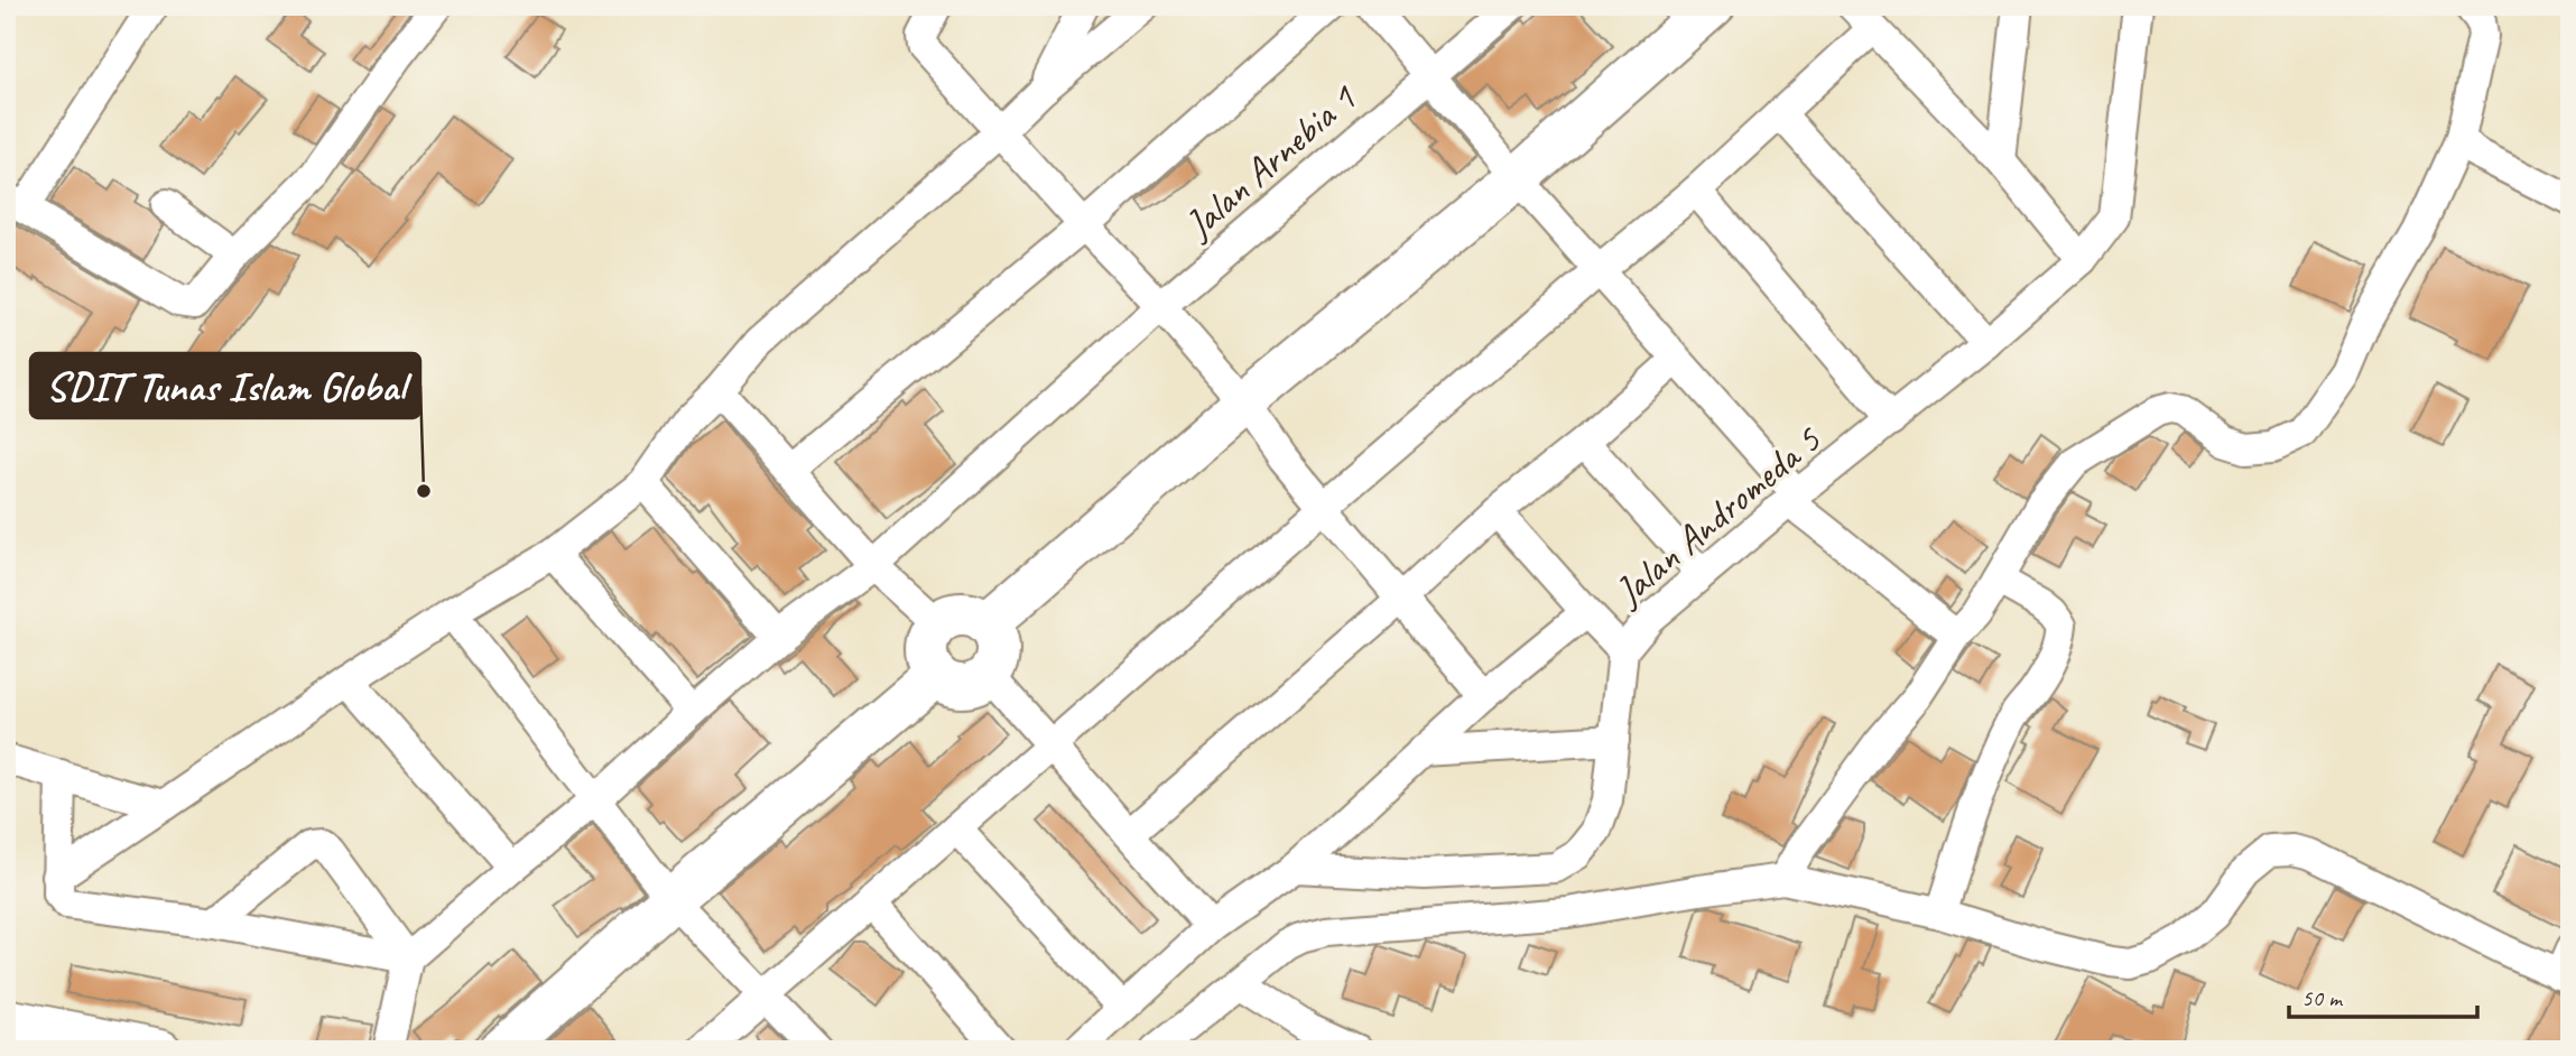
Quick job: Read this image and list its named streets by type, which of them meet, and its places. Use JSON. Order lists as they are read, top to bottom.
{
  "streets": {
    "street": ["Jalan Arnebia 1", "Jalan Andromeda 5"]
  },
  "places": ["SDIT Tunas Islam Global"],
  "scale_bar": "50 m"
}
